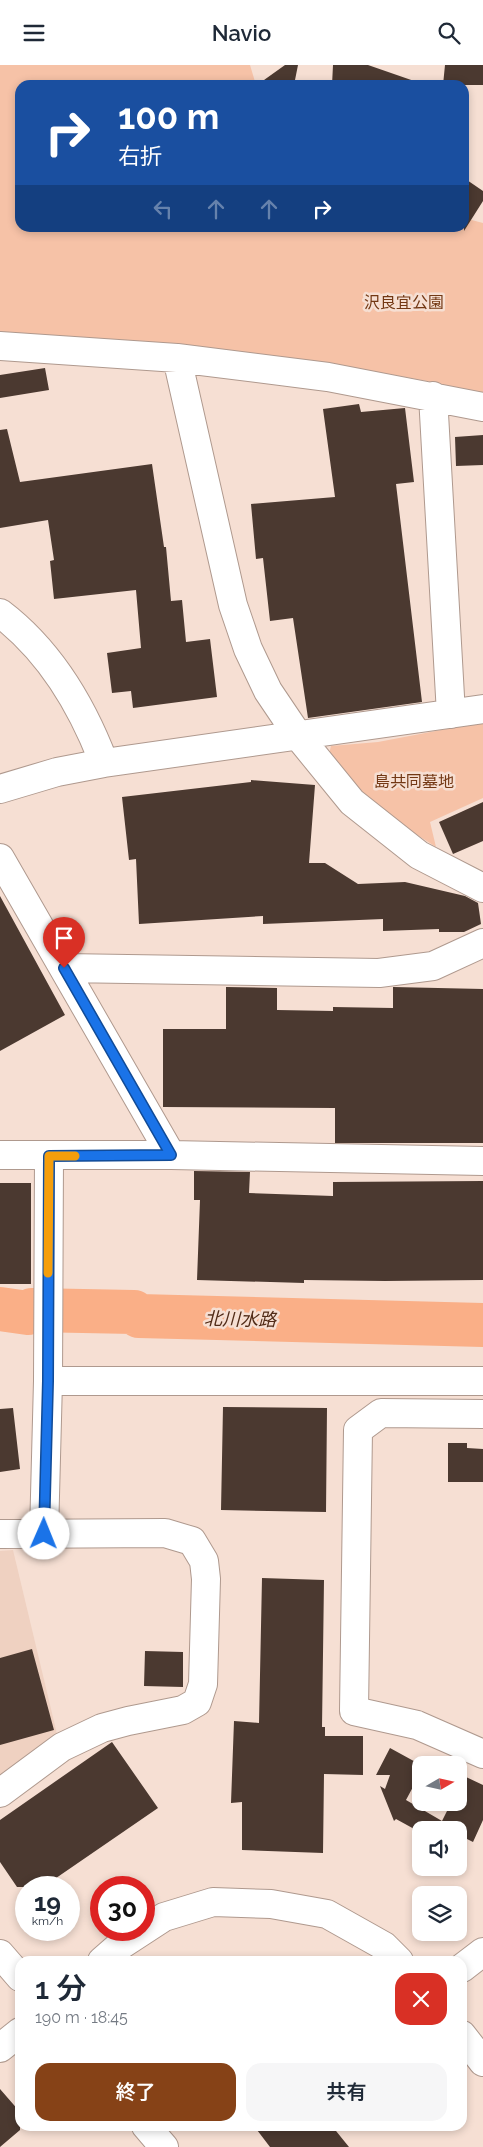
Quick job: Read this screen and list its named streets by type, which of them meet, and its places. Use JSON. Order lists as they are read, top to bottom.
{
  "water": ["北川水路"],
  "parks": ["沢良宜公園", "島共同墓地"],
  "north": "right",
  "page": {
    "header": "Navio",
    "turn": ["100 m", "右折"],
    "speed": "19 km/h",
    "limit": "30",
    "heading": ["1 分", "190 m · 18:45"],
    "buttons": ["終了", "共有"]
  }
}
